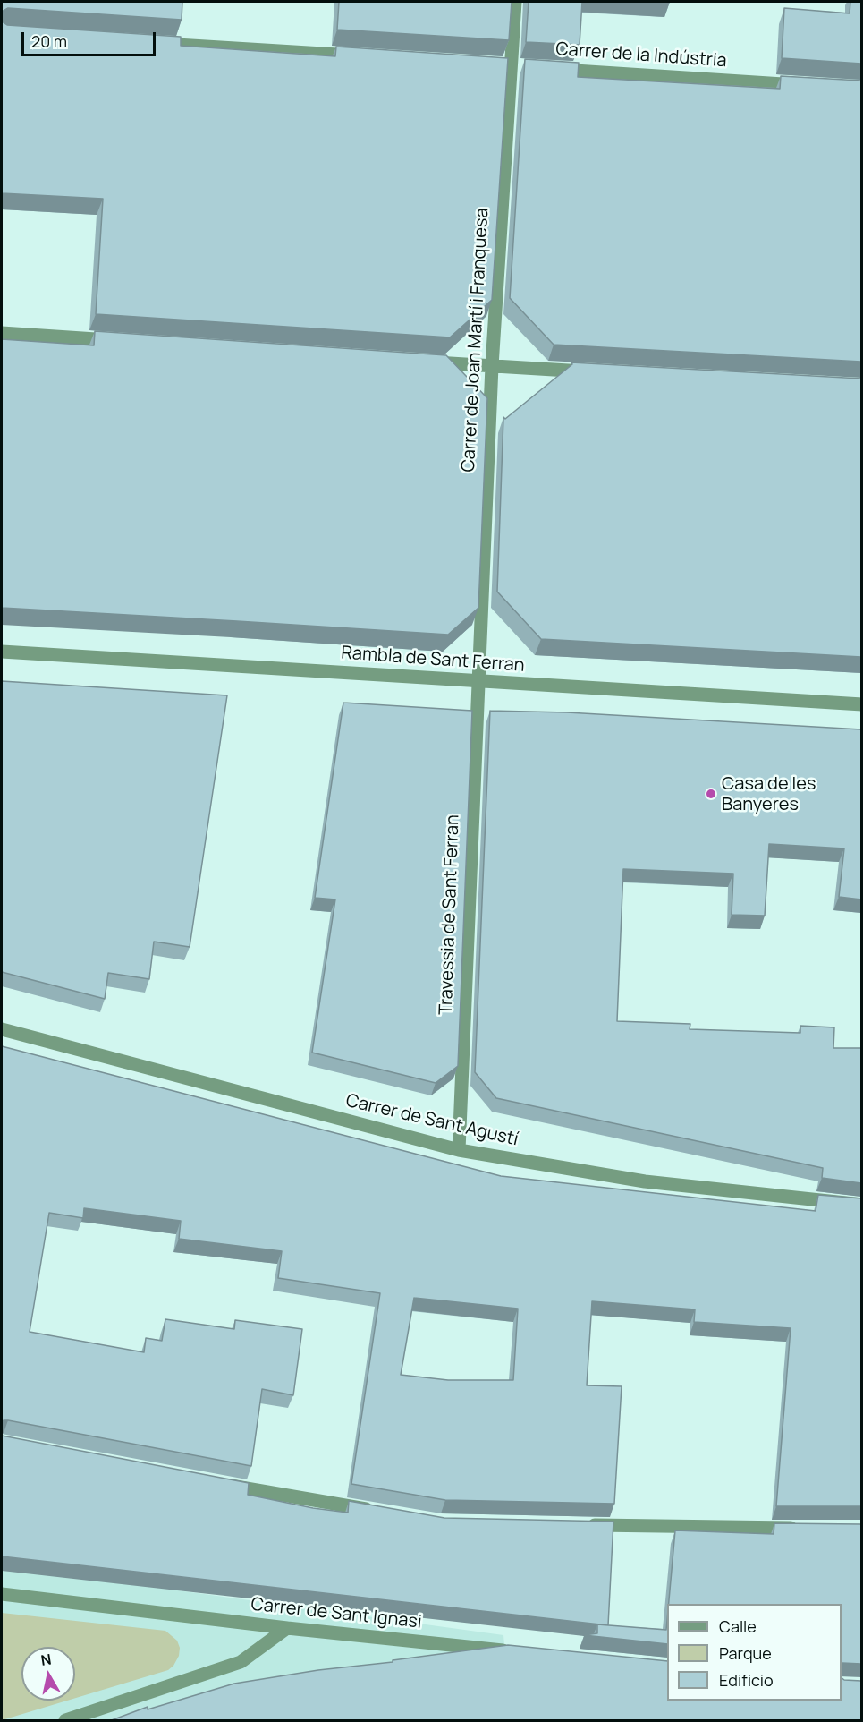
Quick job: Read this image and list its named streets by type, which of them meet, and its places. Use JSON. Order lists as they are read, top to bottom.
{
  "streets": {
    "street": [
      "Carrer de la Indústria",
      "Carrer de Joan Martí i Franquesa",
      "Rambla de Sant Ferran",
      "Travessia de Sant Ferran",
      "Carrer de Sant Agustí",
      "Carrer de Sant Ignasi"
    ]
  },
  "crossings": [
    ["Carrer de Joan Martí i Franquesa", "Rambla de Sant Ferran"],
    ["Carrer de Joan Martí i Franquesa", "Travessia de Sant Ferran"],
    ["Rambla de Sant Ferran", "Travessia de Sant Ferran"],
    ["Travessia de Sant Ferran", "Carrer de Sant Agustí"]
  ],
  "places": ["Casa de les Banyeres"],
  "legend": ["Calle", "Parque", "Edificio"],
  "scale_bar": "20 m",
  "north": "top"
}
